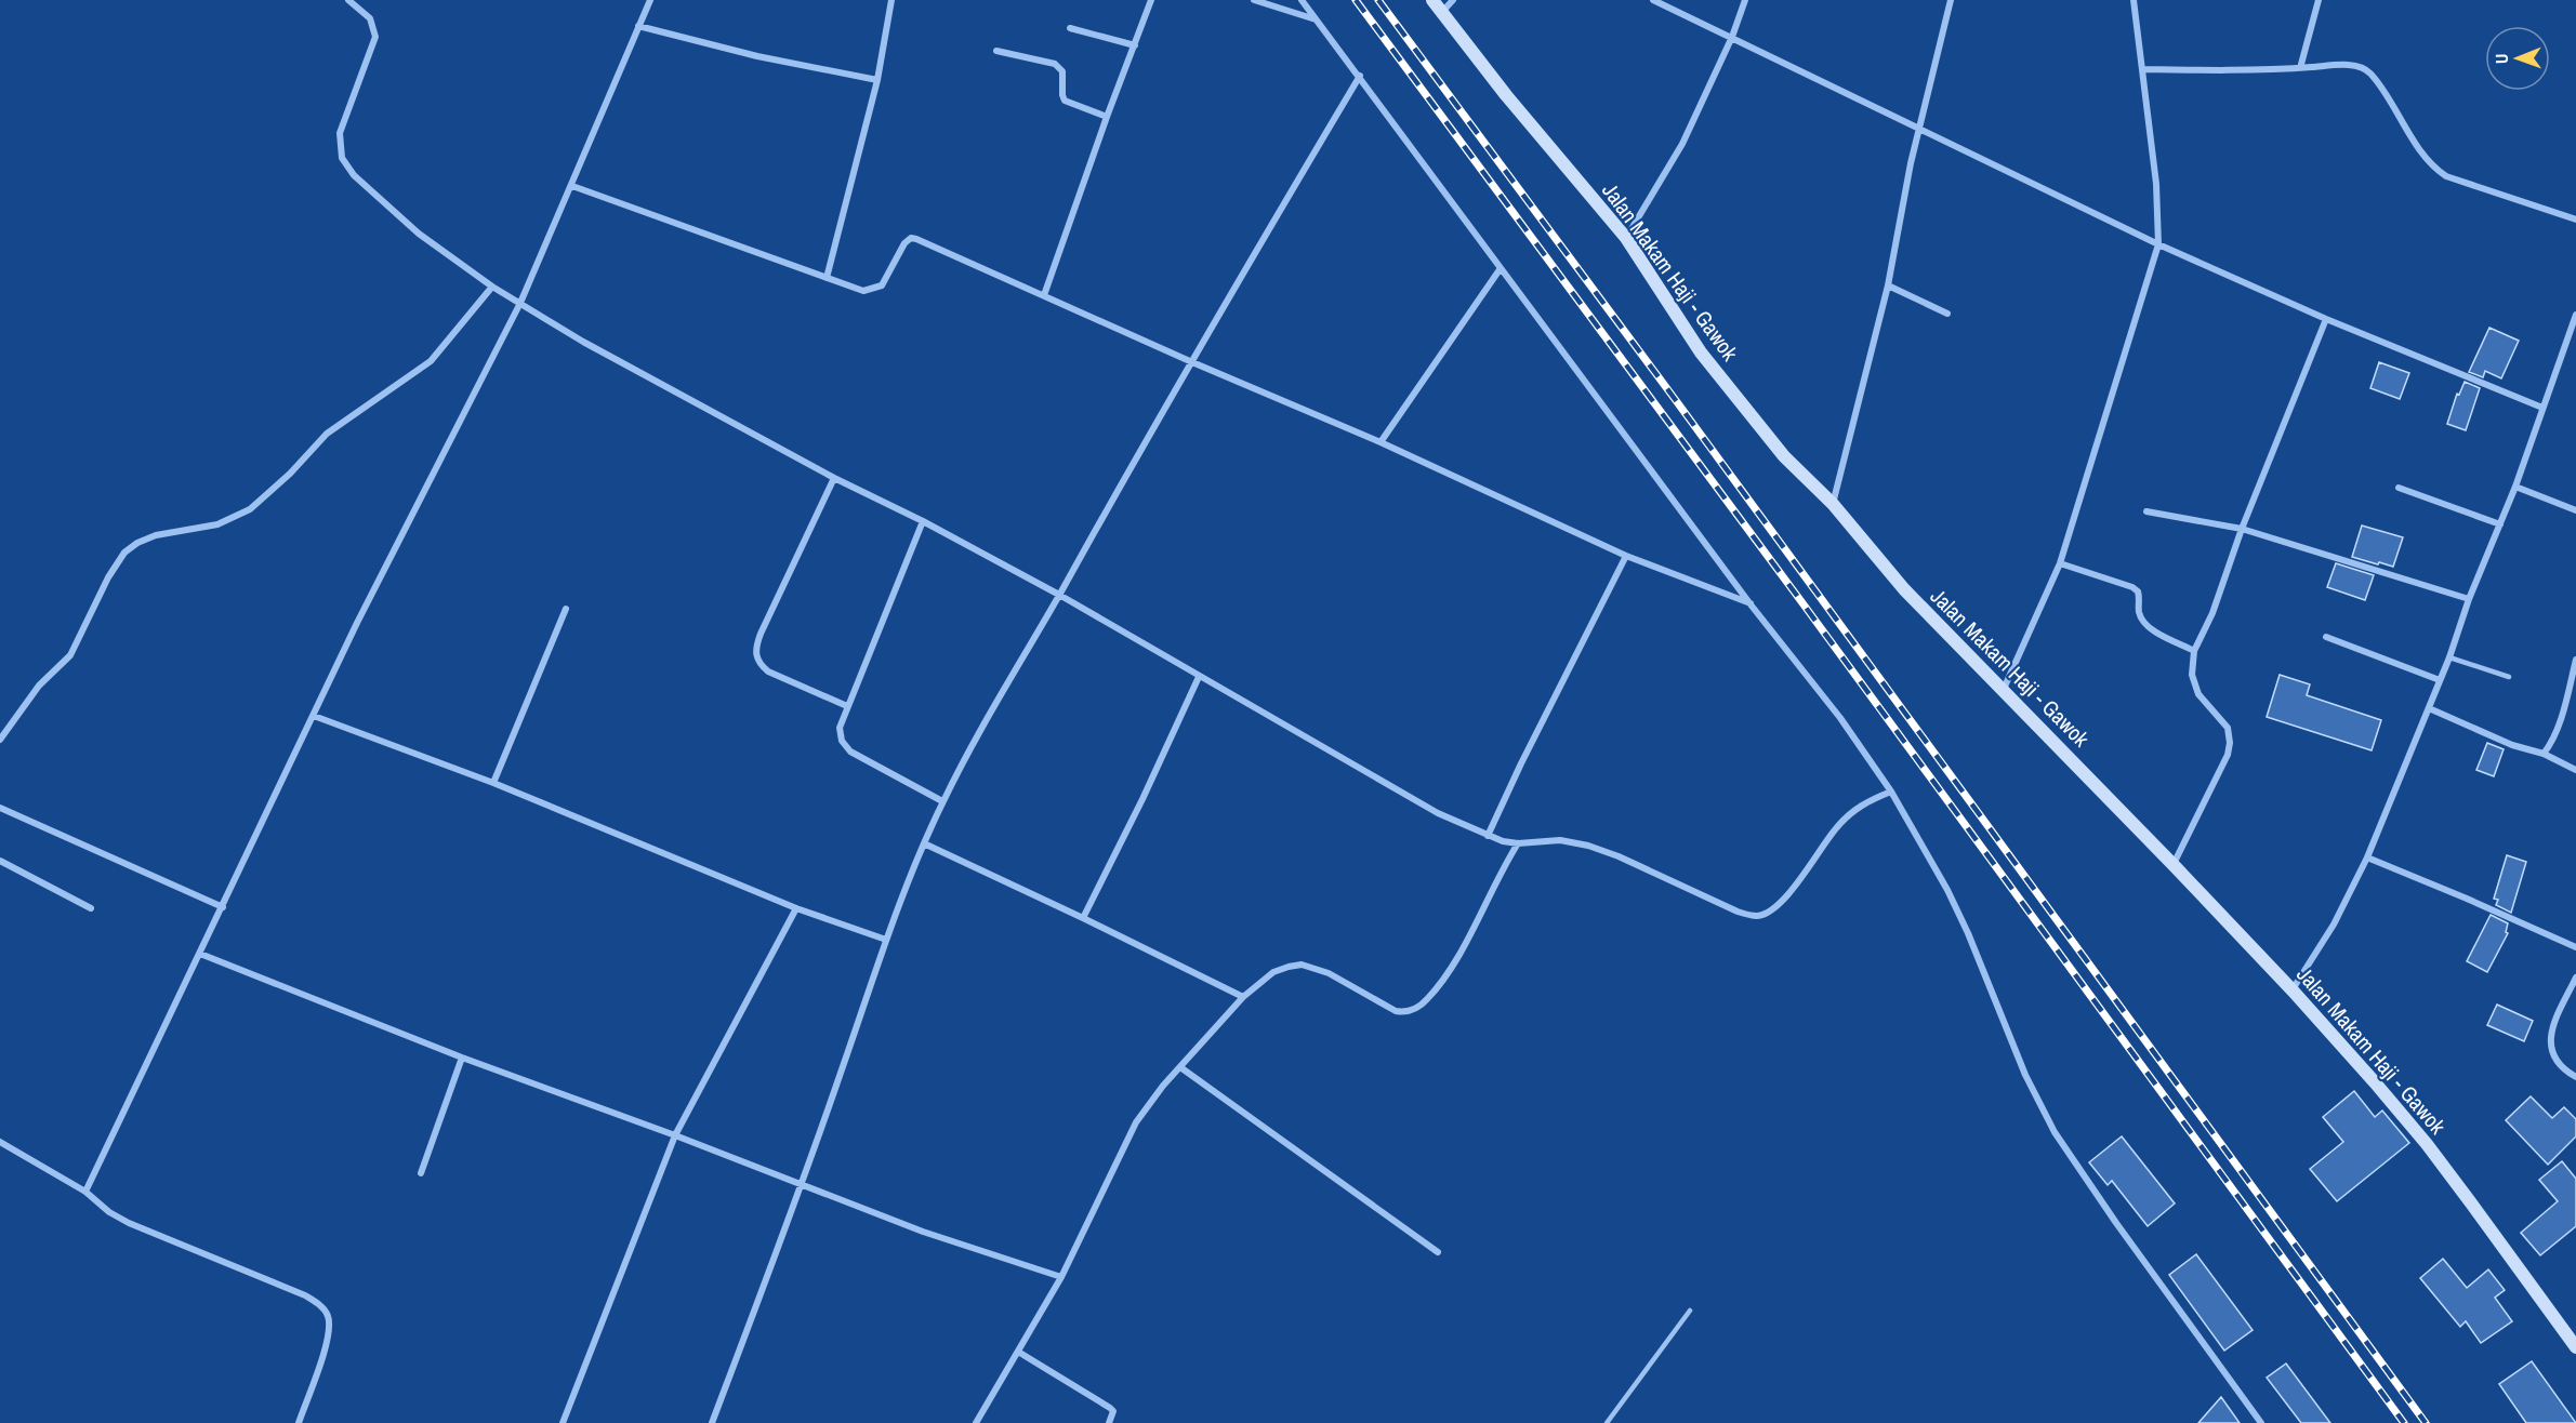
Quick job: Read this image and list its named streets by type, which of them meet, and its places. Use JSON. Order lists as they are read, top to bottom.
{
  "streets": {
    "street": ["Jalan Makam Haji - Gawok"]
  },
  "north": "left"
}
